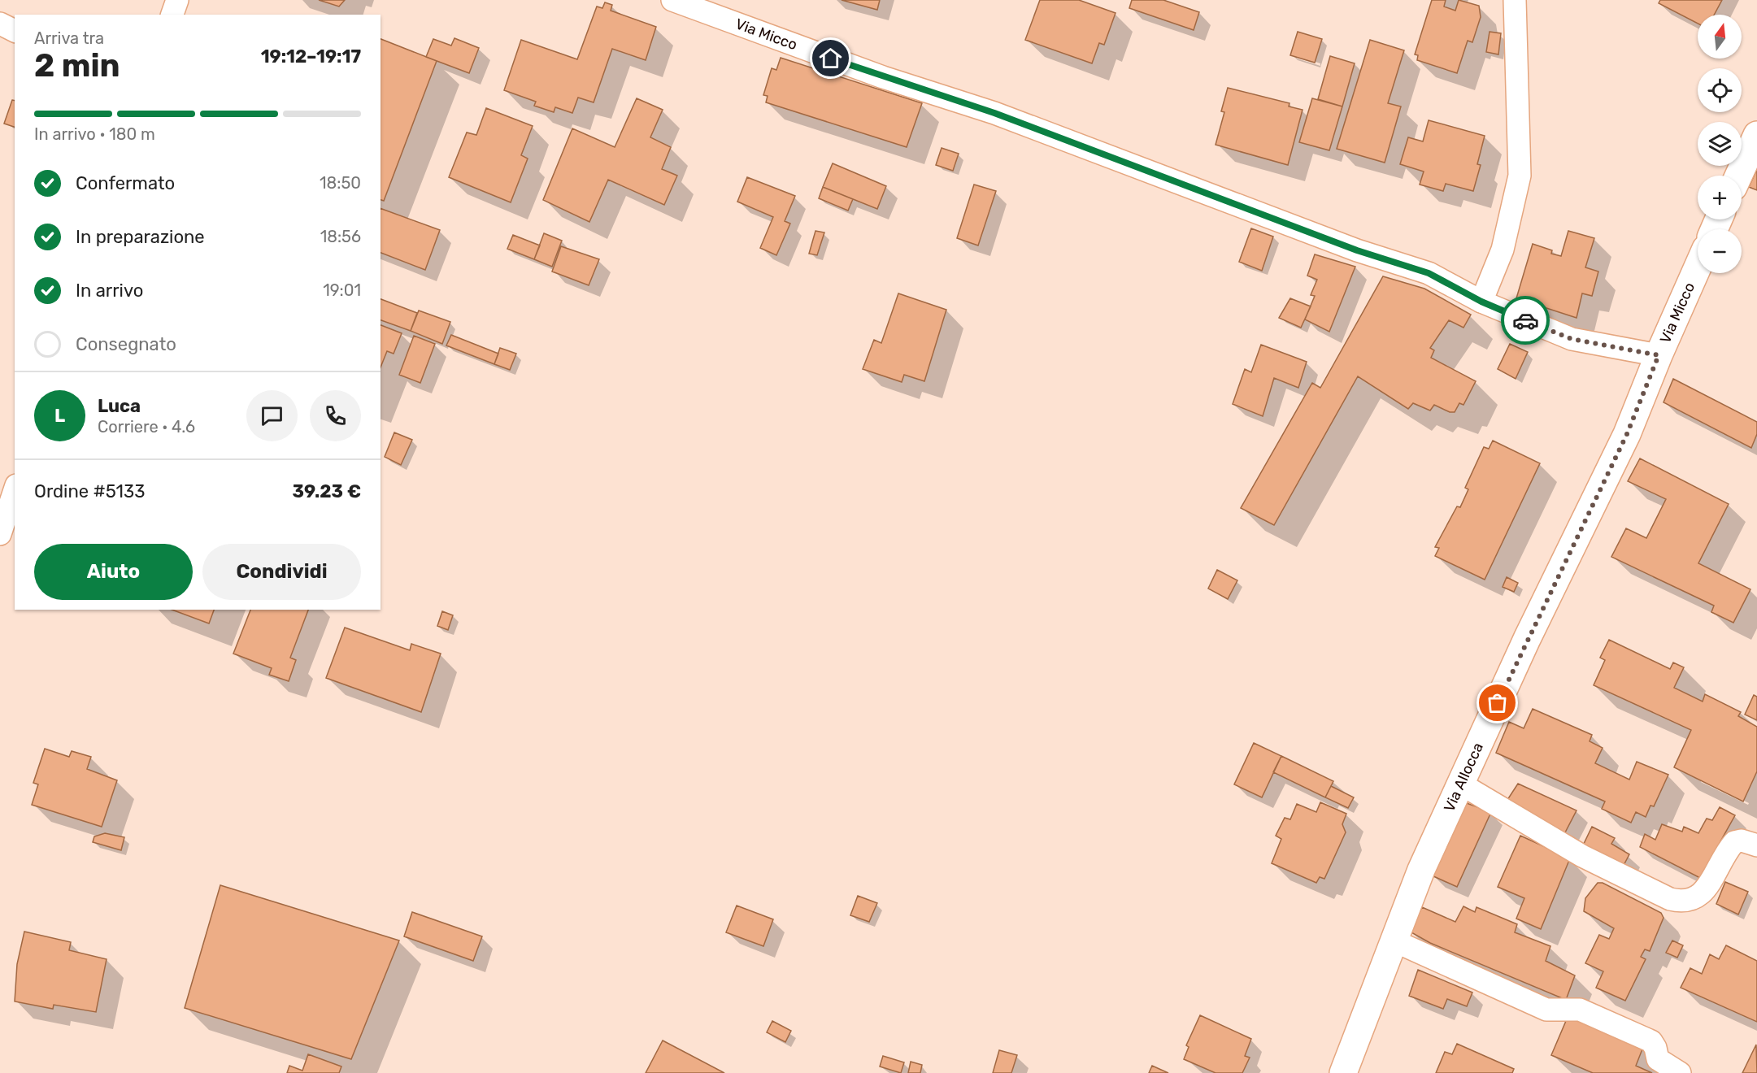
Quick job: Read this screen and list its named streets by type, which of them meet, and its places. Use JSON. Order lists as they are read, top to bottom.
{
  "streets": {
    "street": ["Via Micco", "Via Allocca"]
  },
  "crossings": [
    ["Via Micco", "Via Allocca"]
  ],
  "north": "top",
  "page": {
    "map_buttons": ["+", "−"],
    "heading": ["2 min", "Arriva tra", "19:12–19:17"],
    "panel": [
      "Luca",
      "Corriere · 4.6",
      "Ordine #5133",
      "39.23 €"
    ],
    "bar": "In arrivo · 180 m",
    "list": [
      ["Confermato", "18:50"],
      ["In preparazione", "18:56"],
      ["In arrivo", "19:01"],
      "Consegnato"
    ],
    "round": "L",
    "buttons": ["Aiuto", "Condividi"]
  }
}
